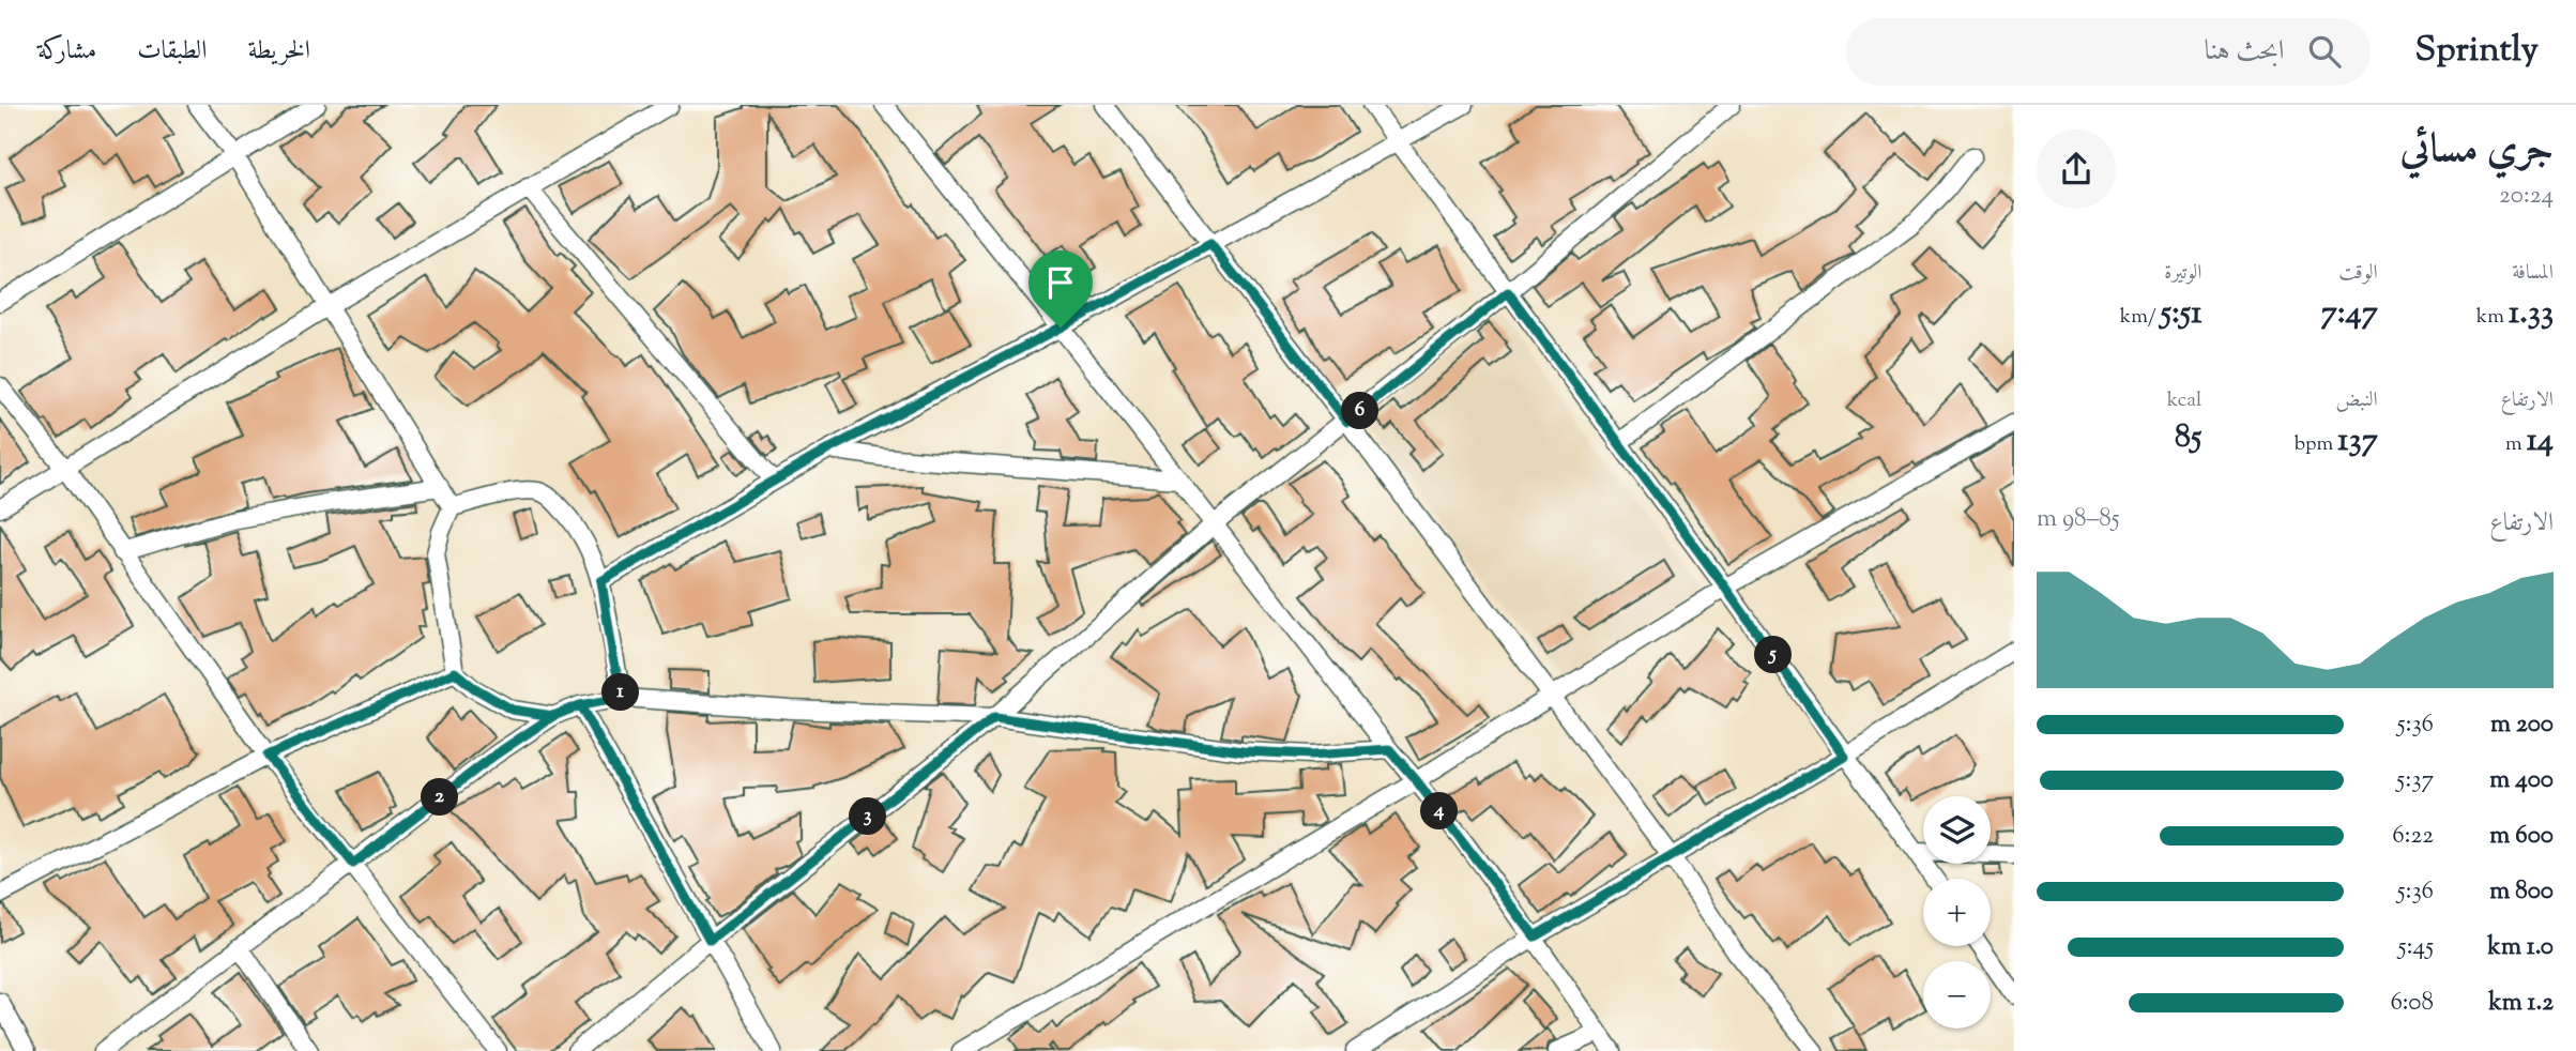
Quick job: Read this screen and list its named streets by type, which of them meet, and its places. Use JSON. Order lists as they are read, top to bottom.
{
  "page": {
    "header": "Sprintly",
    "search": "ابحث هنا",
    "nav": ["الخريطة", "الطبقات", "مشاركة"],
    "heading": ["جري مسائي", "20:24"],
    "stats": [
      ["المسافة", "1.33 km"],
      ["الوقت", "7:47"],
      ["الوتيرة", "5:51 /km"],
      ["الارتفاع", "14 m"],
      ["النبض", "137 bpm"],
      ["kcal", "85"]
    ],
    "pins": [
      "6",
      "5",
      "1",
      "2",
      "4",
      "3"
    ],
    "chart": ["الارتفاع", "85–98 m"],
    "list": [
      {
        "name": "200 m",
        "note": "5:36"
      },
      {
        "name": "400 m",
        "note": "5:37"
      },
      {
        "name": "600 m",
        "note": "6:22"
      },
      {
        "name": "800 m",
        "note": "5:36"
      },
      {
        "name": "1.0 km",
        "note": "5:45"
      },
      {
        "name": "1.2 km",
        "note": "6:08"
      }
    ],
    "map_buttons": ["+", "−"]
  }
}
